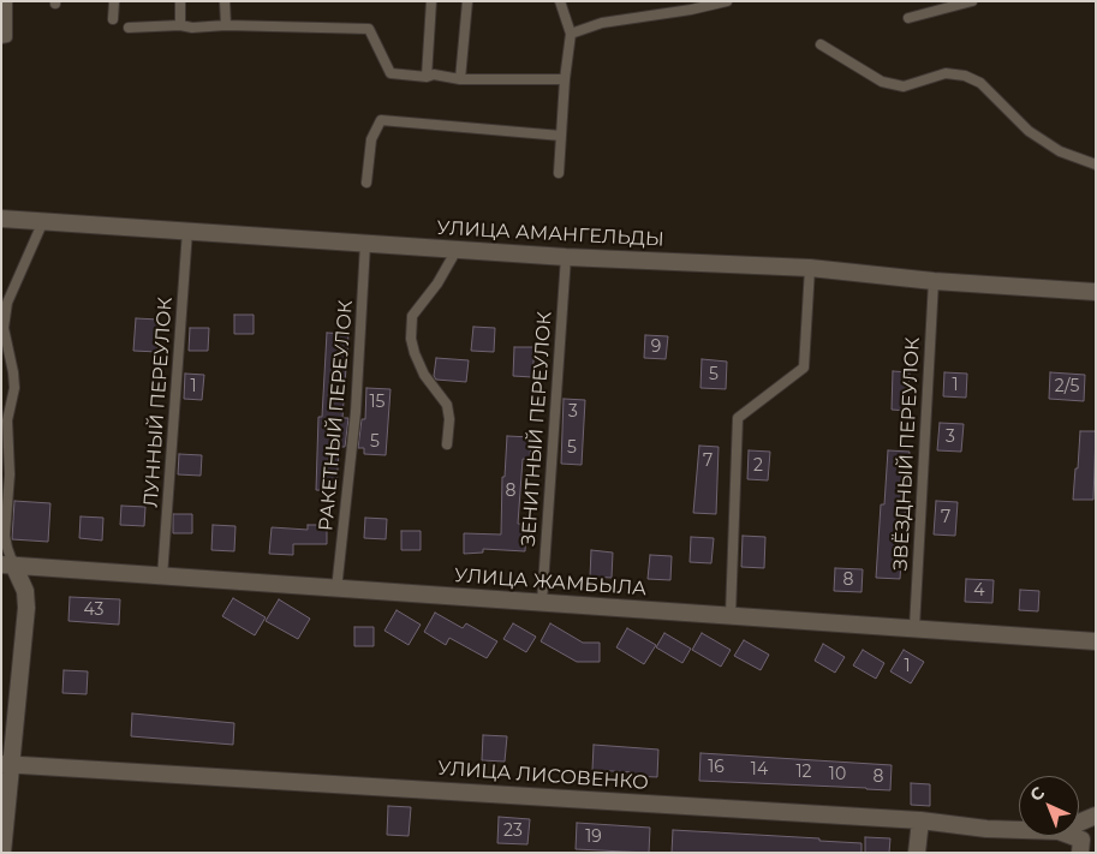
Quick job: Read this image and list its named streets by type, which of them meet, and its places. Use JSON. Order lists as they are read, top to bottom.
{
  "streets": {
    "street": ["УЛИЦА АМАНГЕЛЬДЫ", "УЛИЦА ЖАМБЫЛА", "УЛИЦА ЛИСОВЕНКО"],
    "lane": [
      "ЛУННЫЙ ПЕРЕУЛОК",
      "РАКЕТНЫЙ ПЕРЕУЛОК",
      "ЗЕНИТНЫЙ ПЕРЕУЛОК",
      "ЗВЁЗДНЫЙ ПЕРЕУЛОК"
    ]
  },
  "crossings": [
    ["УЛИЦА АМАНГЕЛЬДЫ", "ЛУННЫЙ ПЕРЕУЛОК"],
    ["УЛИЦА АМАНГЕЛЬДЫ", "РАКЕТНЫЙ ПЕРЕУЛОК"],
    ["УЛИЦА АМАНГЕЛЬДЫ", "ЗЕНИТНЫЙ ПЕРЕУЛОК"],
    ["УЛИЦА АМАНГЕЛЬДЫ", "ЗВЁЗДНЫЙ ПЕРЕУЛОК"],
    ["ЛУННЫЙ ПЕРЕУЛОК", "УЛИЦА ЖАМБЫЛА"],
    ["РАКЕТНЫЙ ПЕРЕУЛОК", "УЛИЦА ЖАМБЫЛА"],
    ["ЗЕНИТНЫЙ ПЕРЕУЛОК", "УЛИЦА ЖАМБЫЛА"],
    ["ЗВЁЗДНЫЙ ПЕРЕУЛОК", "УЛИЦА ЖАМБЫЛА"]
  ],
  "house_numbers": [
    "9",
    "5",
    "1",
    "1",
    "2/5",
    "15",
    "3",
    "3",
    "5",
    "5",
    "7",
    "2",
    "8",
    "7",
    "8",
    "4",
    "43",
    "1",
    "16",
    "14",
    "12",
    "10",
    "8",
    "23",
    "19"
  ],
  "north": "top left"
}
